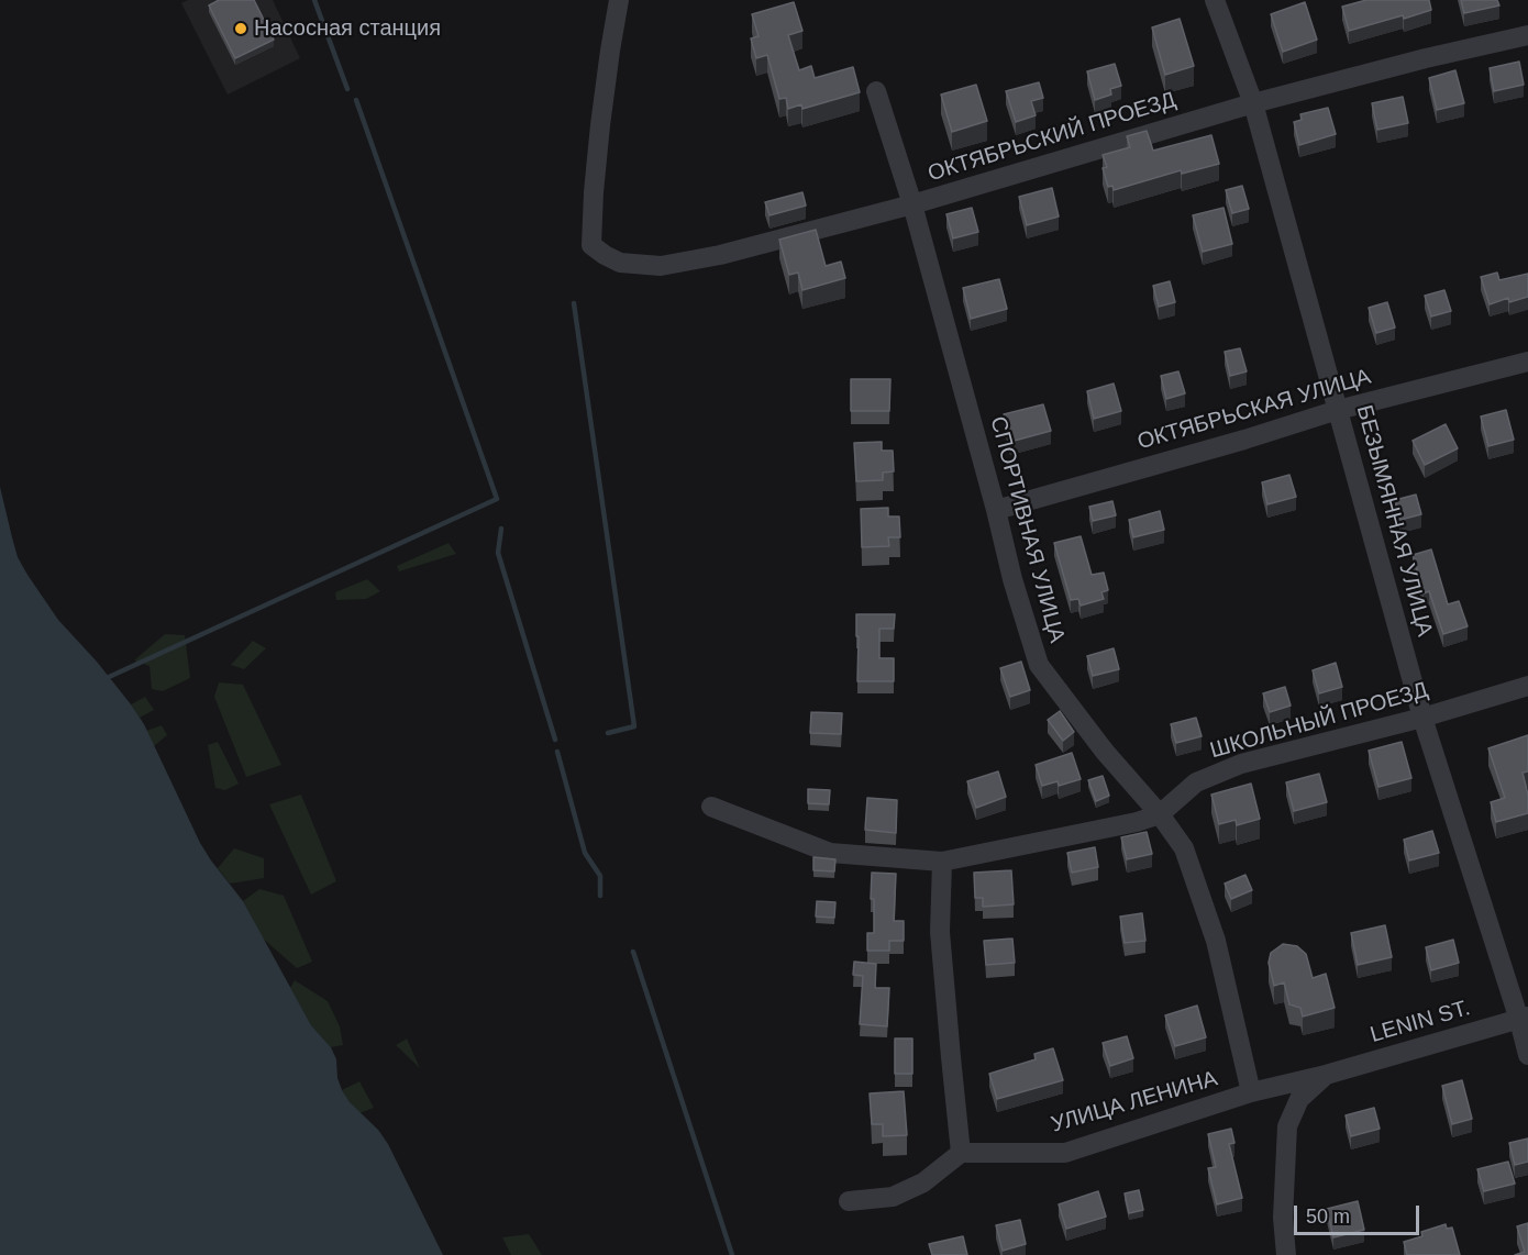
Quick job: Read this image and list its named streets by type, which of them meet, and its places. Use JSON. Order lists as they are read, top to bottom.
{
  "streets": {
    "street": [
      "ОКТЯБРЬСКИЙ ПРОЕЗД",
      "ОКТЯБРЬСКАЯ УЛИЦА",
      "БЕЗЫМЯННАЯ УЛИЦА",
      "СПОРТИВНАЯ УЛИЦА",
      "ШКОЛЬНЫЙ ПРОЕЗД",
      "LENIN ST.",
      "УЛИЦА ЛЕНИНА"
    ]
  },
  "crossings": [
    ["ОКТЯБРЬСКИЙ ПРОЕЗД", "БЕЗЫМЯННАЯ УЛИЦА"],
    ["ОКТЯБРЬСКИЙ ПРОЕЗД", "СПОРТИВНАЯ УЛИЦА"],
    ["ОКТЯБРЬСКАЯ УЛИЦА", "БЕЗЫМЯННАЯ УЛИЦА"],
    ["ОКТЯБРЬСКАЯ УЛИЦА", "СПОРТИВНАЯ УЛИЦА"],
    ["БЕЗЫМЯННАЯ УЛИЦА", "ШКОЛЬНЫЙ ПРОЕЗД"],
    ["БЕЗЫМЯННАЯ УЛИЦА", "LENIN ST."],
    ["СПОРТИВНАЯ УЛИЦА", "ШКОЛЬНЫЙ ПРОЕЗД"],
    ["СПОРТИВНАЯ УЛИЦА", "УЛИЦА ЛЕНИНА"],
    ["LENIN ST.", "УЛИЦА ЛЕНИНА"]
  ],
  "places": ["Насосная станция"],
  "scale_bar": "50 m"
}
